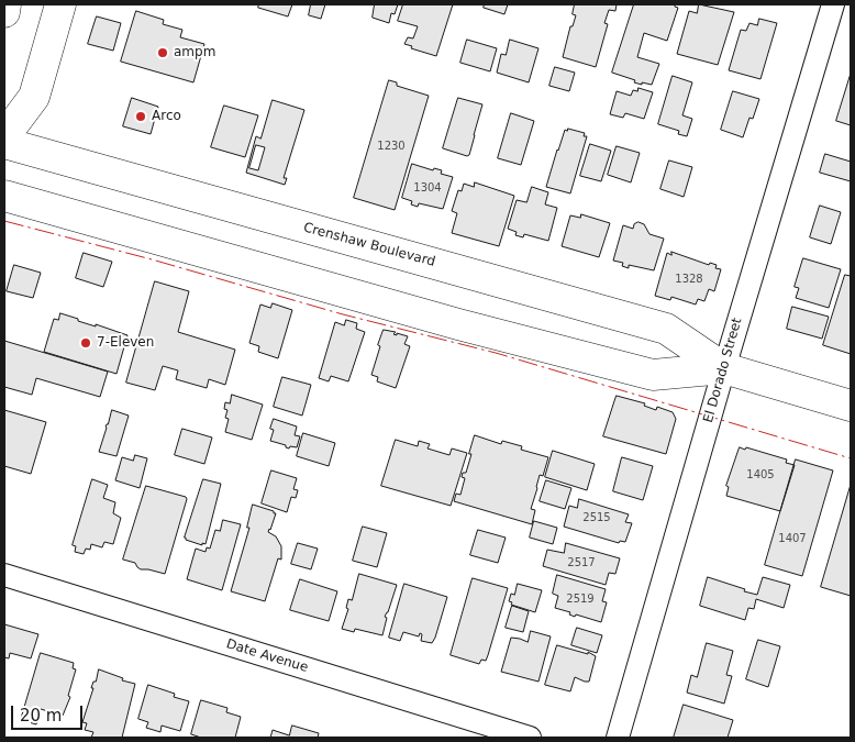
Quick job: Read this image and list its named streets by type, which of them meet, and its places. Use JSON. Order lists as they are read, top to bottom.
{
  "streets": {
    "main road": ["Crenshaw Boulevard"],
    "street": ["El Dorado Street", "Date Avenue"]
  },
  "crossings": [
    ["Crenshaw Boulevard", "El Dorado Street"]
  ],
  "places": ["ampm", "Arco", "7-Eleven"],
  "house_numbers": [
    "1230",
    "1304",
    "1328",
    "1405",
    "2515",
    "1407",
    "2517",
    "2519"
  ],
  "scale_bar": "20 m"
}
